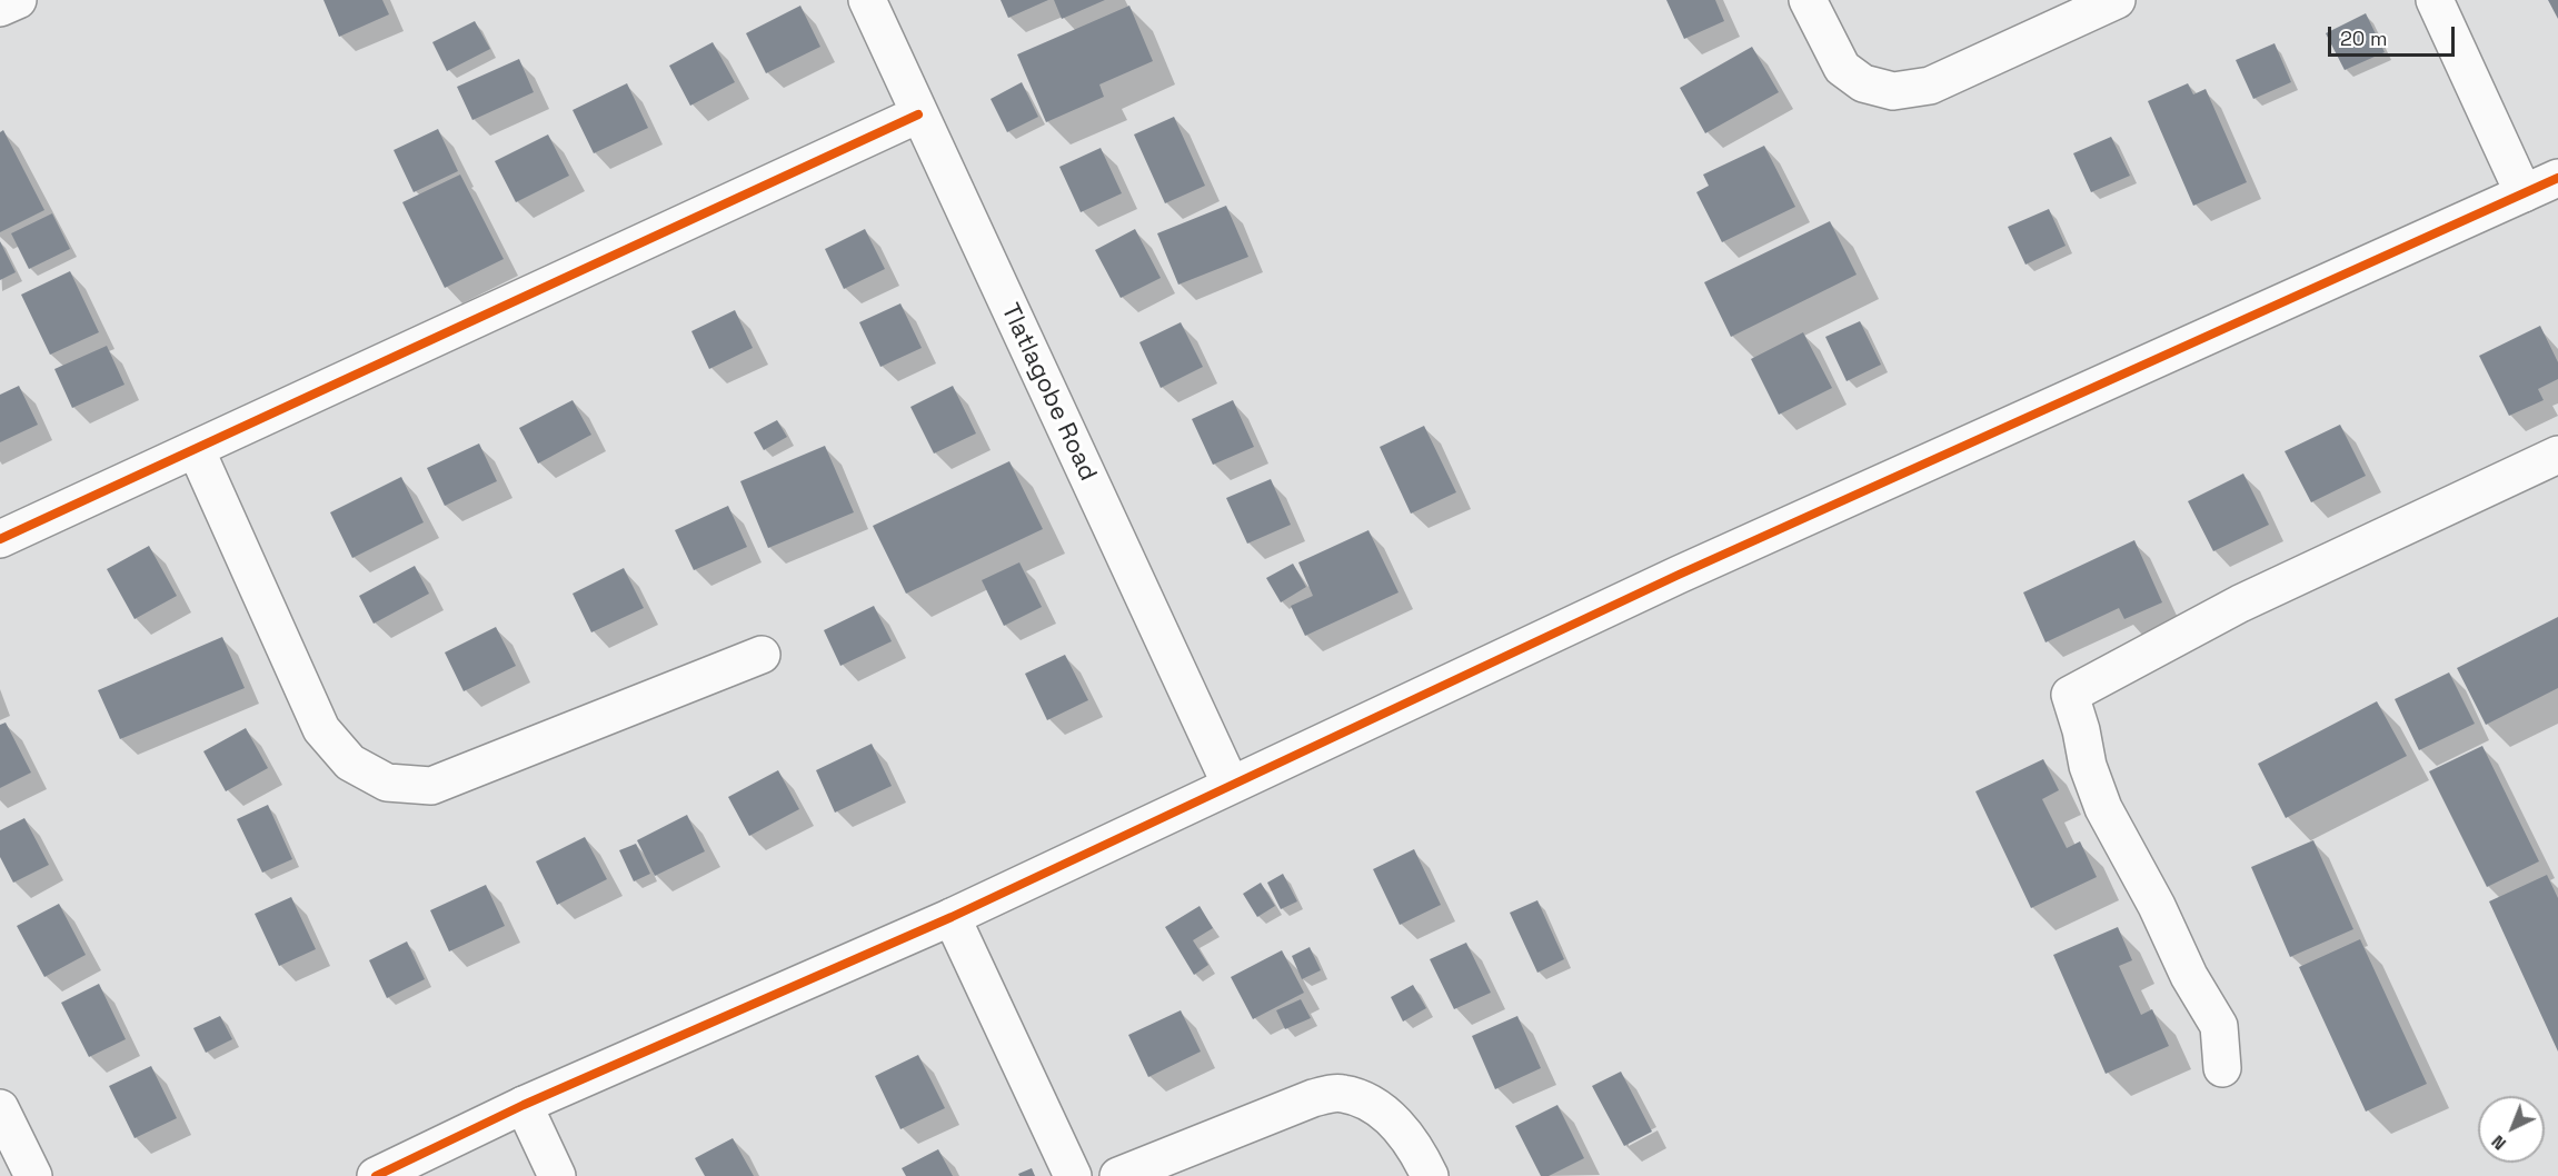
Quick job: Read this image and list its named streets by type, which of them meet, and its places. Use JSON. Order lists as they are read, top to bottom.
{
  "streets": {
    "street": ["Tlatlagobe Road"]
  },
  "scale_bar": "20 m",
  "north": "bottom left"
}
